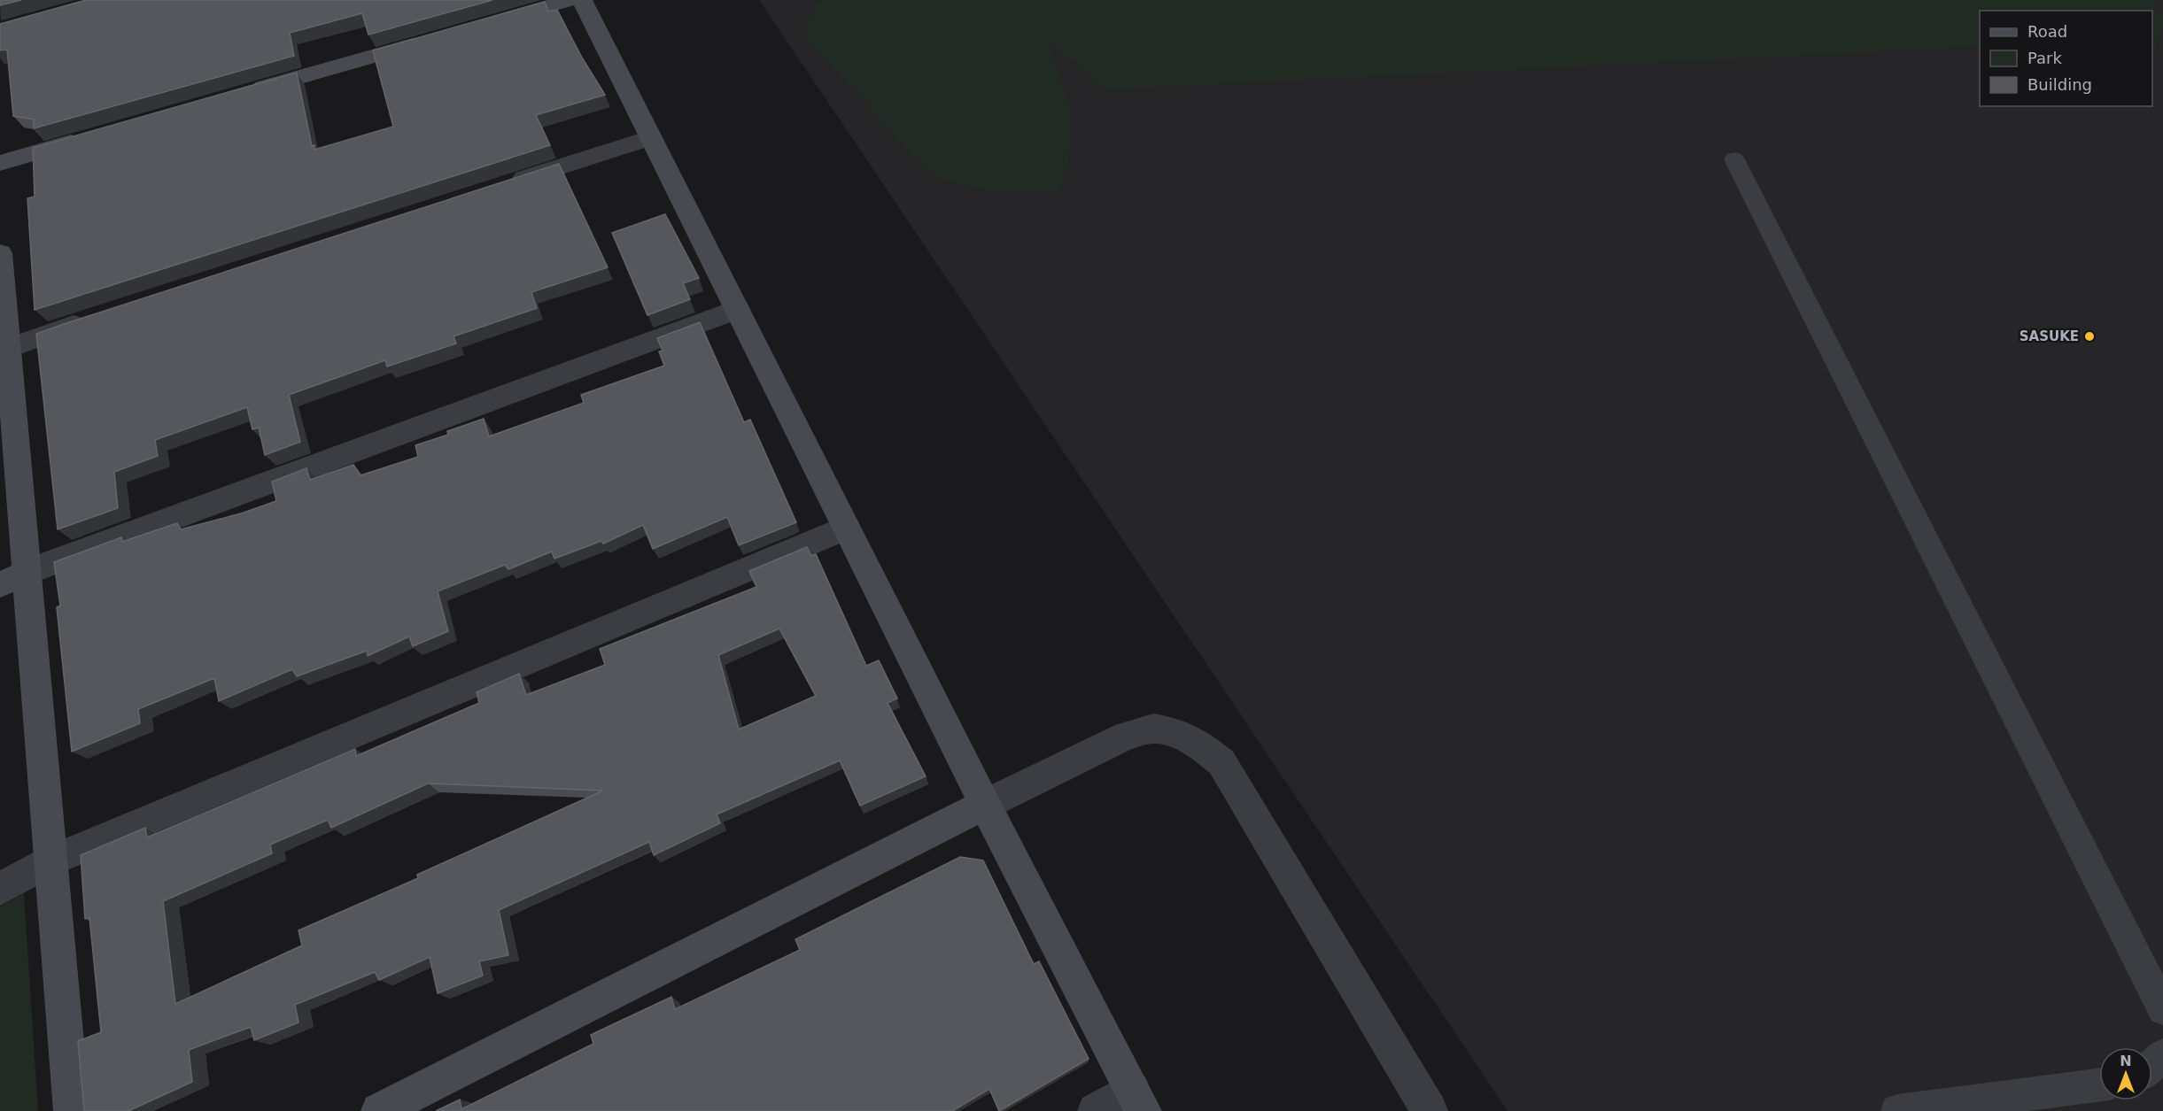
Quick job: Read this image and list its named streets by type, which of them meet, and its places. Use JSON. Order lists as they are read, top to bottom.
{
  "places": ["SASUKE"],
  "legend": ["Road", "Park", "Building"],
  "north": "top"
}
